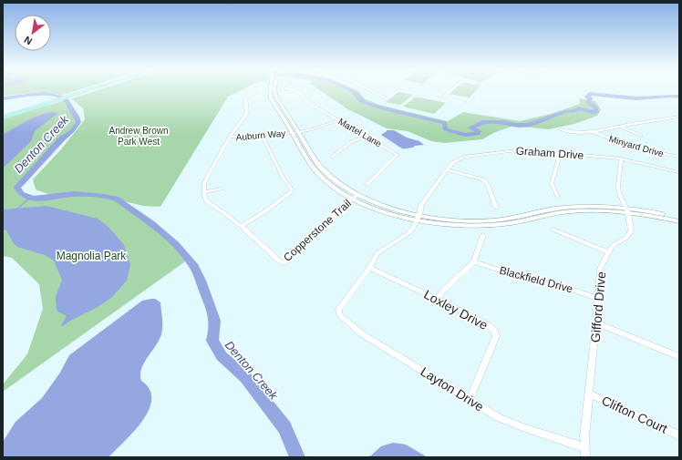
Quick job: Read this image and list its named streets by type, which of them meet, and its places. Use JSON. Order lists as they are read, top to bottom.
{
  "streets": {
    "street": [
      "Martel Lane",
      "Auburn Way",
      "Minyard Drive",
      "Graham Drive",
      "Copperstone Trail",
      "Blackfield Drive",
      "Gifford Drive",
      "Loxley Drive",
      "Layton Drive",
      "Clifton Court"
    ]
  },
  "crossings": [
    ["Martel Lane", "Auburn Way"],
    ["Auburn Way", "Copperstone Trail"],
    ["Graham Drive", "Gifford Drive"],
    ["Graham Drive", "Loxley Drive"],
    ["Graham Drive", "Layton Drive"],
    ["Blackfield Drive", "Gifford Drive"],
    ["Gifford Drive", "Layton Drive"],
    ["Gifford Drive", "Clifton Court"],
    ["Loxley Drive", "Layton Drive"]
  ],
  "water": ["Denton Creek"],
  "parks": ["Andrew Brown Park West", "Magnolia Park"],
  "north": "bottom left"
}
